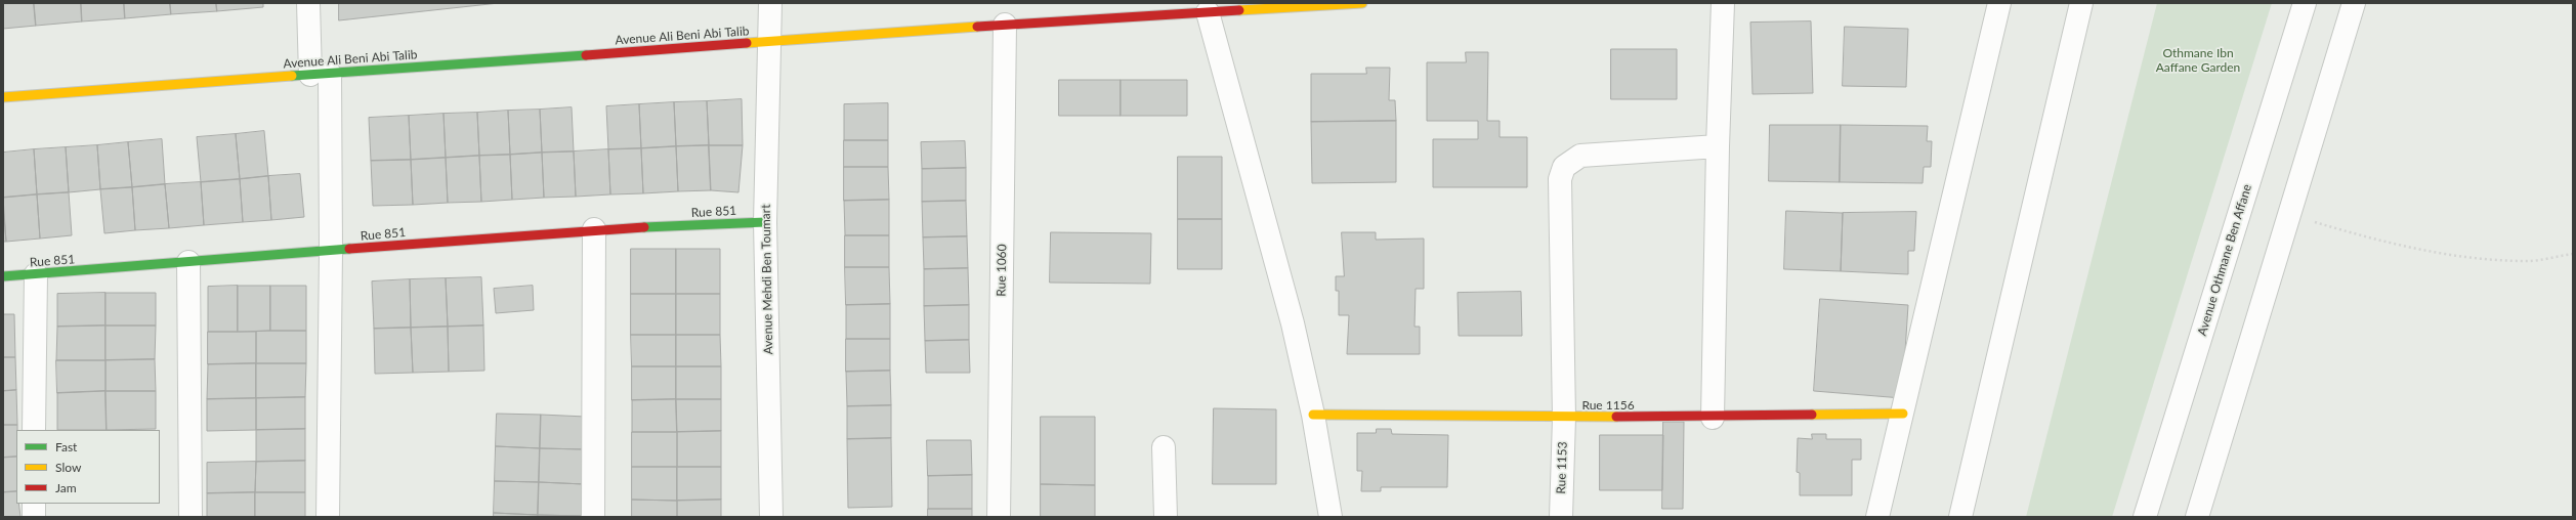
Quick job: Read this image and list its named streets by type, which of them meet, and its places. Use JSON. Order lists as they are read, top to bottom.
{
  "streets": {
    "street": [
      "Avenue Ali Beni Abi Talib",
      "Rue 851",
      "Avenue Othmane Ben Affane",
      "Rue 1060",
      "Avenue Mehdi Ben Toumart",
      "Rue 1156",
      "Rue 1153"
    ]
  },
  "crossings": [
    ["Avenue Ali Beni Abi Talib", "Rue 1060"],
    ["Avenue Ali Beni Abi Talib", "Avenue Mehdi Ben Toumart"],
    ["Rue 851", "Avenue Mehdi Ben Toumart"],
    ["Rue 1156", "Rue 1153"]
  ],
  "parks": ["Othmane Ibn Aaffane Garden"],
  "legend": ["Fast", "Slow", "Jam"]
}
